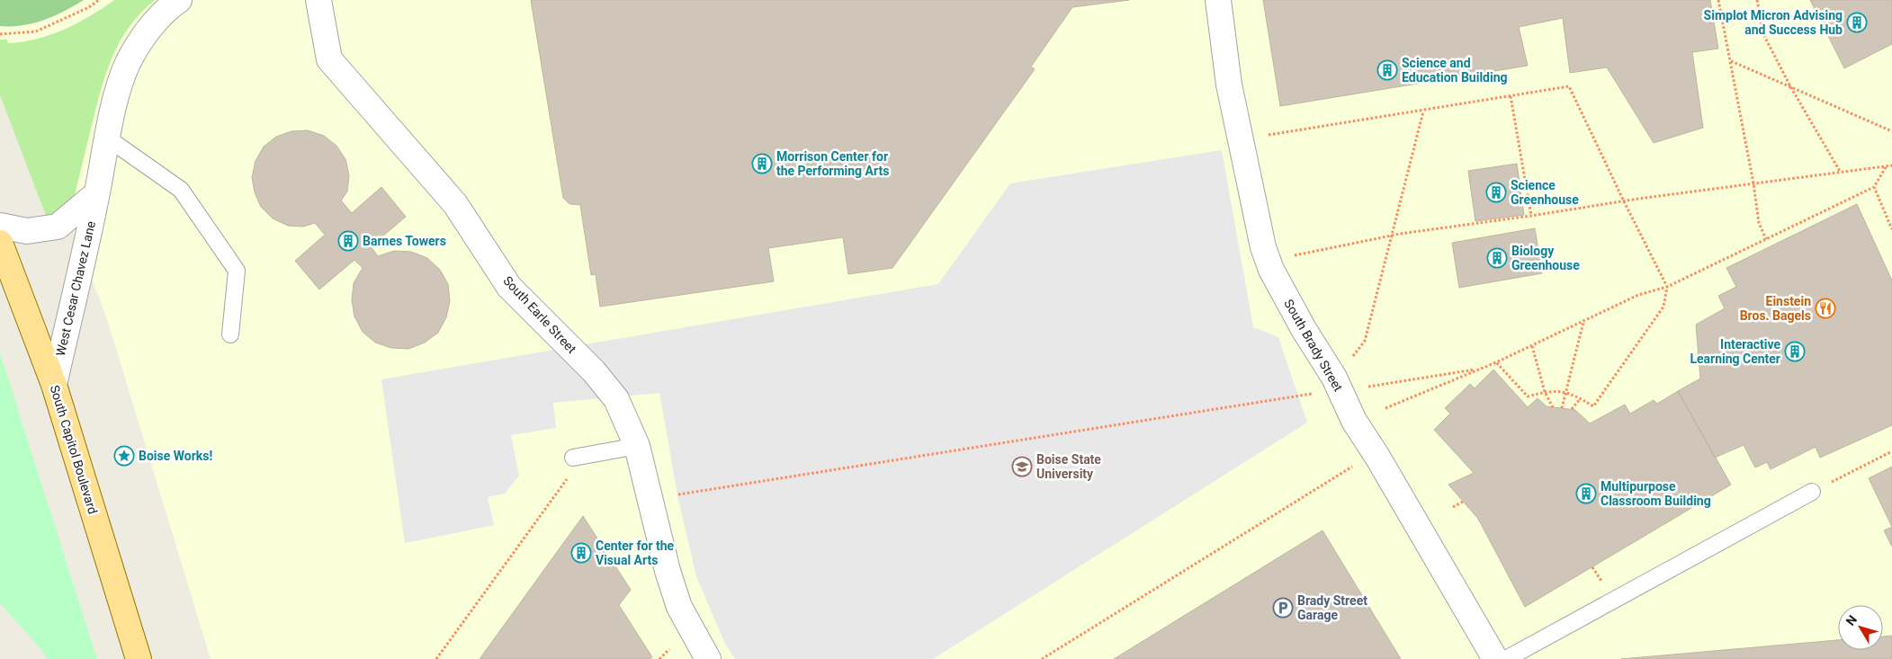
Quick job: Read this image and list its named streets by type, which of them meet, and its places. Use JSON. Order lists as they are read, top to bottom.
{
  "streets": {
    "main road": ["South Capitol Boulevard"],
    "street": ["West Cesar Chavez Lane", "South Earle Street", "South Brady Street"]
  },
  "crossings": [
    ["West Cesar Chavez Lane", "South Capitol Boulevard"]
  ],
  "places": {
    "building": [
      "Simplot Micron Advising and Success Hub",
      "Science and Education Building",
      "Morrison Center for the Performing Arts",
      "Science Greenhouse",
      "Barnes Towers",
      "Biology Greenhouse",
      "Interactive Learning Center",
      "Multipurpose Classroom Building",
      "Center for the Visual Arts"
    ],
    "restaurant": ["Einstein Bros. Bagels"],
    "place": ["Boise Works!"],
    "school or university": ["Boise State University"],
    "parking": ["Brady Street Garage"]
  },
  "north": "top left"
}
